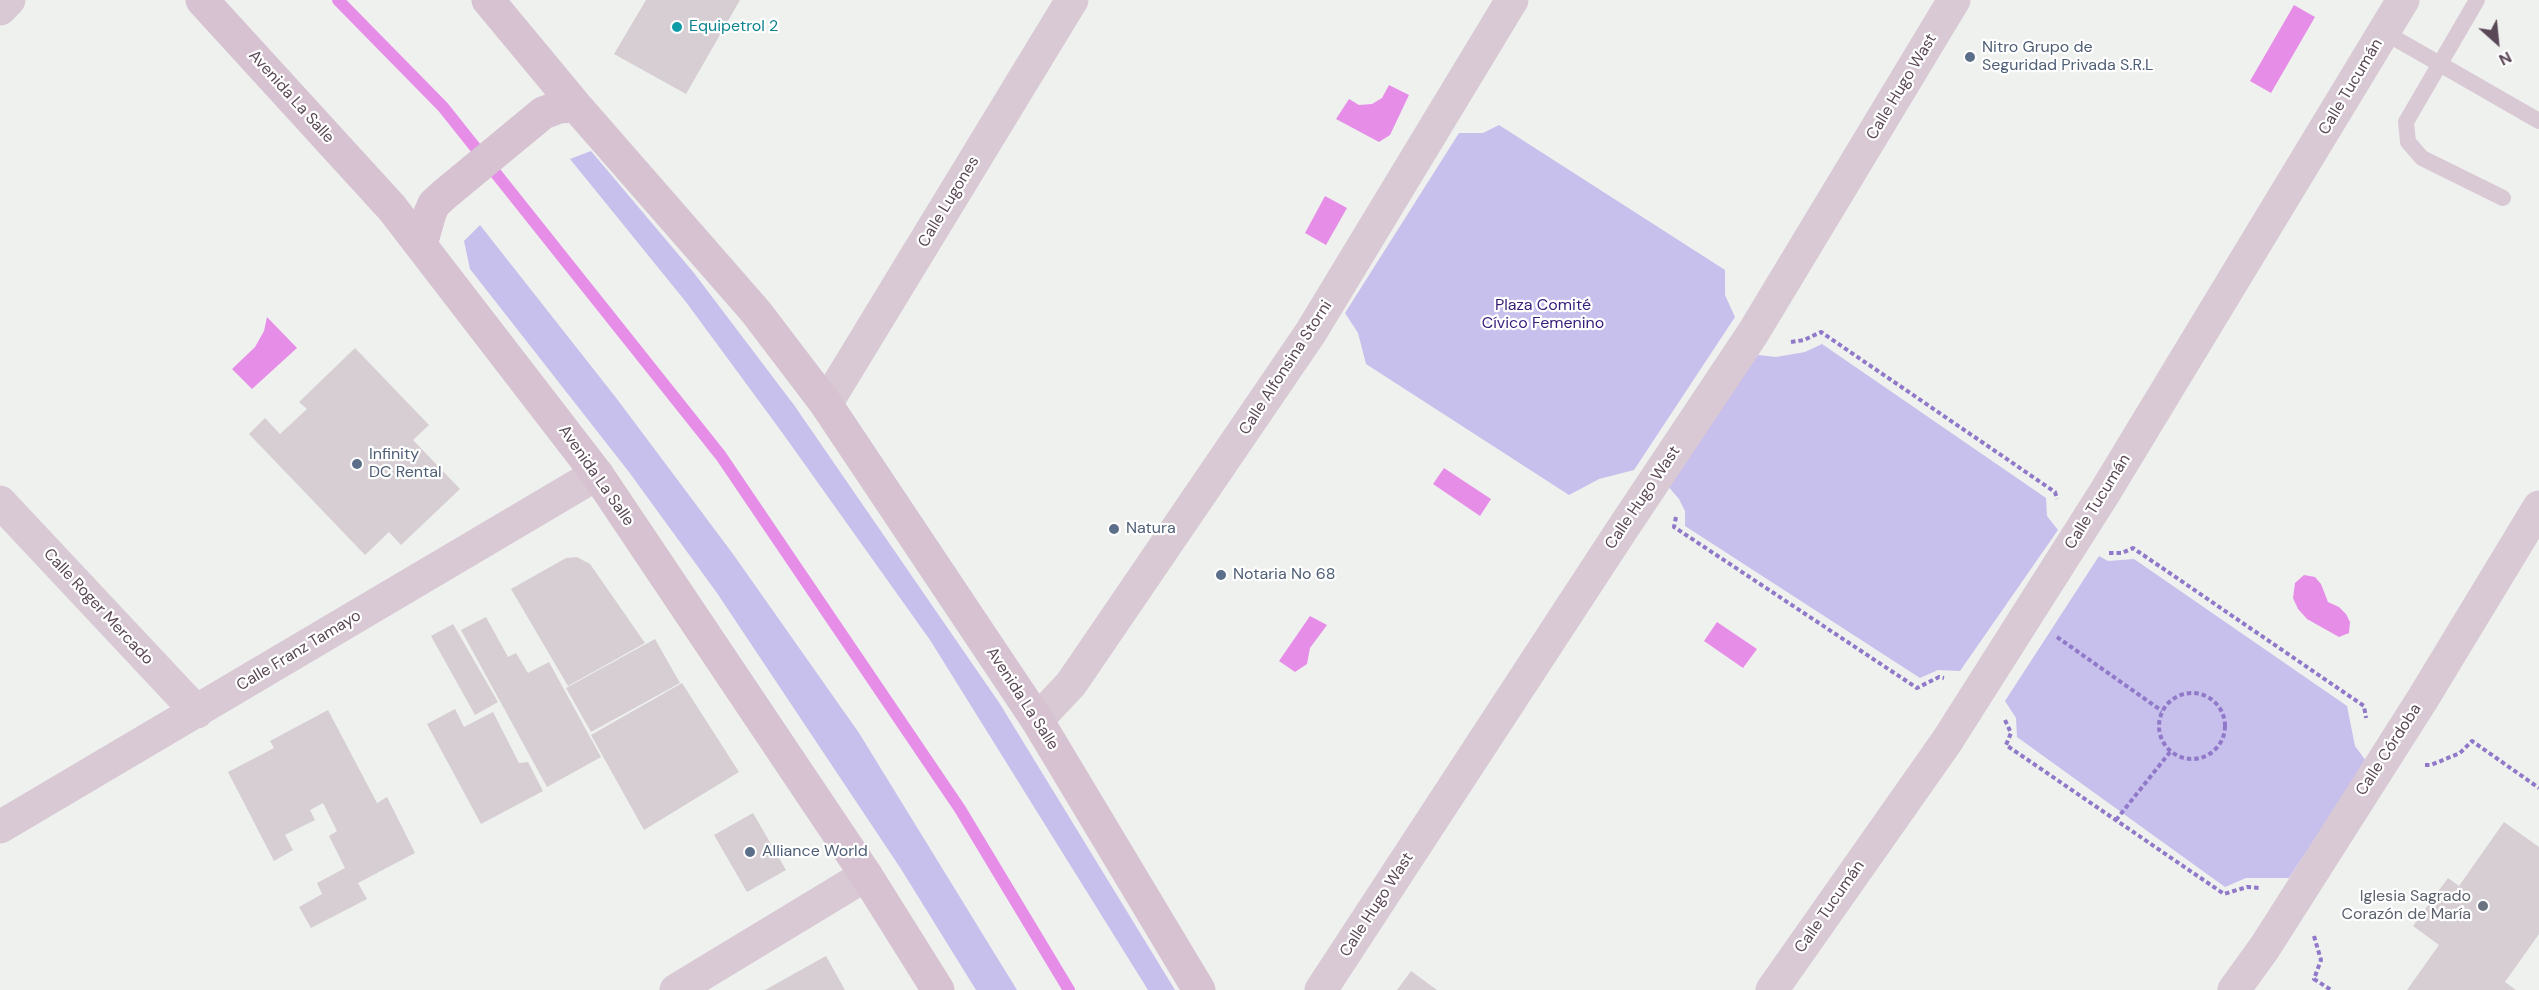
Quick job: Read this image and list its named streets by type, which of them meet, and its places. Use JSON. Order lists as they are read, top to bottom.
{
  "streets": {
    "main road": ["Avenida La Salle"],
    "street": [
      "Calle Hugo Wast",
      "Calle Tucumán",
      "Calle Lugones",
      "Calle Alfonsina Storni",
      "Calle Roger Mercado",
      "Calle Franz Tamayo",
      "Calle Córdoba"
    ]
  },
  "crossings": [
    ["Avenida La Salle", "Calle Lugones"],
    ["Avenida La Salle", "Calle Alfonsina Storni"],
    ["Avenida La Salle", "Calle Franz Tamayo"],
    ["Calle Roger Mercado", "Calle Franz Tamayo"]
  ],
  "parks": ["Plaza Comité Cívico Femenino"],
  "places": [
    "Equipetrol 2",
    "Nitro Grupo de Seguridad Privada S.R.L",
    "Infinity DC Rental",
    "Natura",
    "Notaria No 68",
    "Alliance World",
    "Iglesia Sagrado Corazón de María"
  ],
  "north": "bottom right"
}
